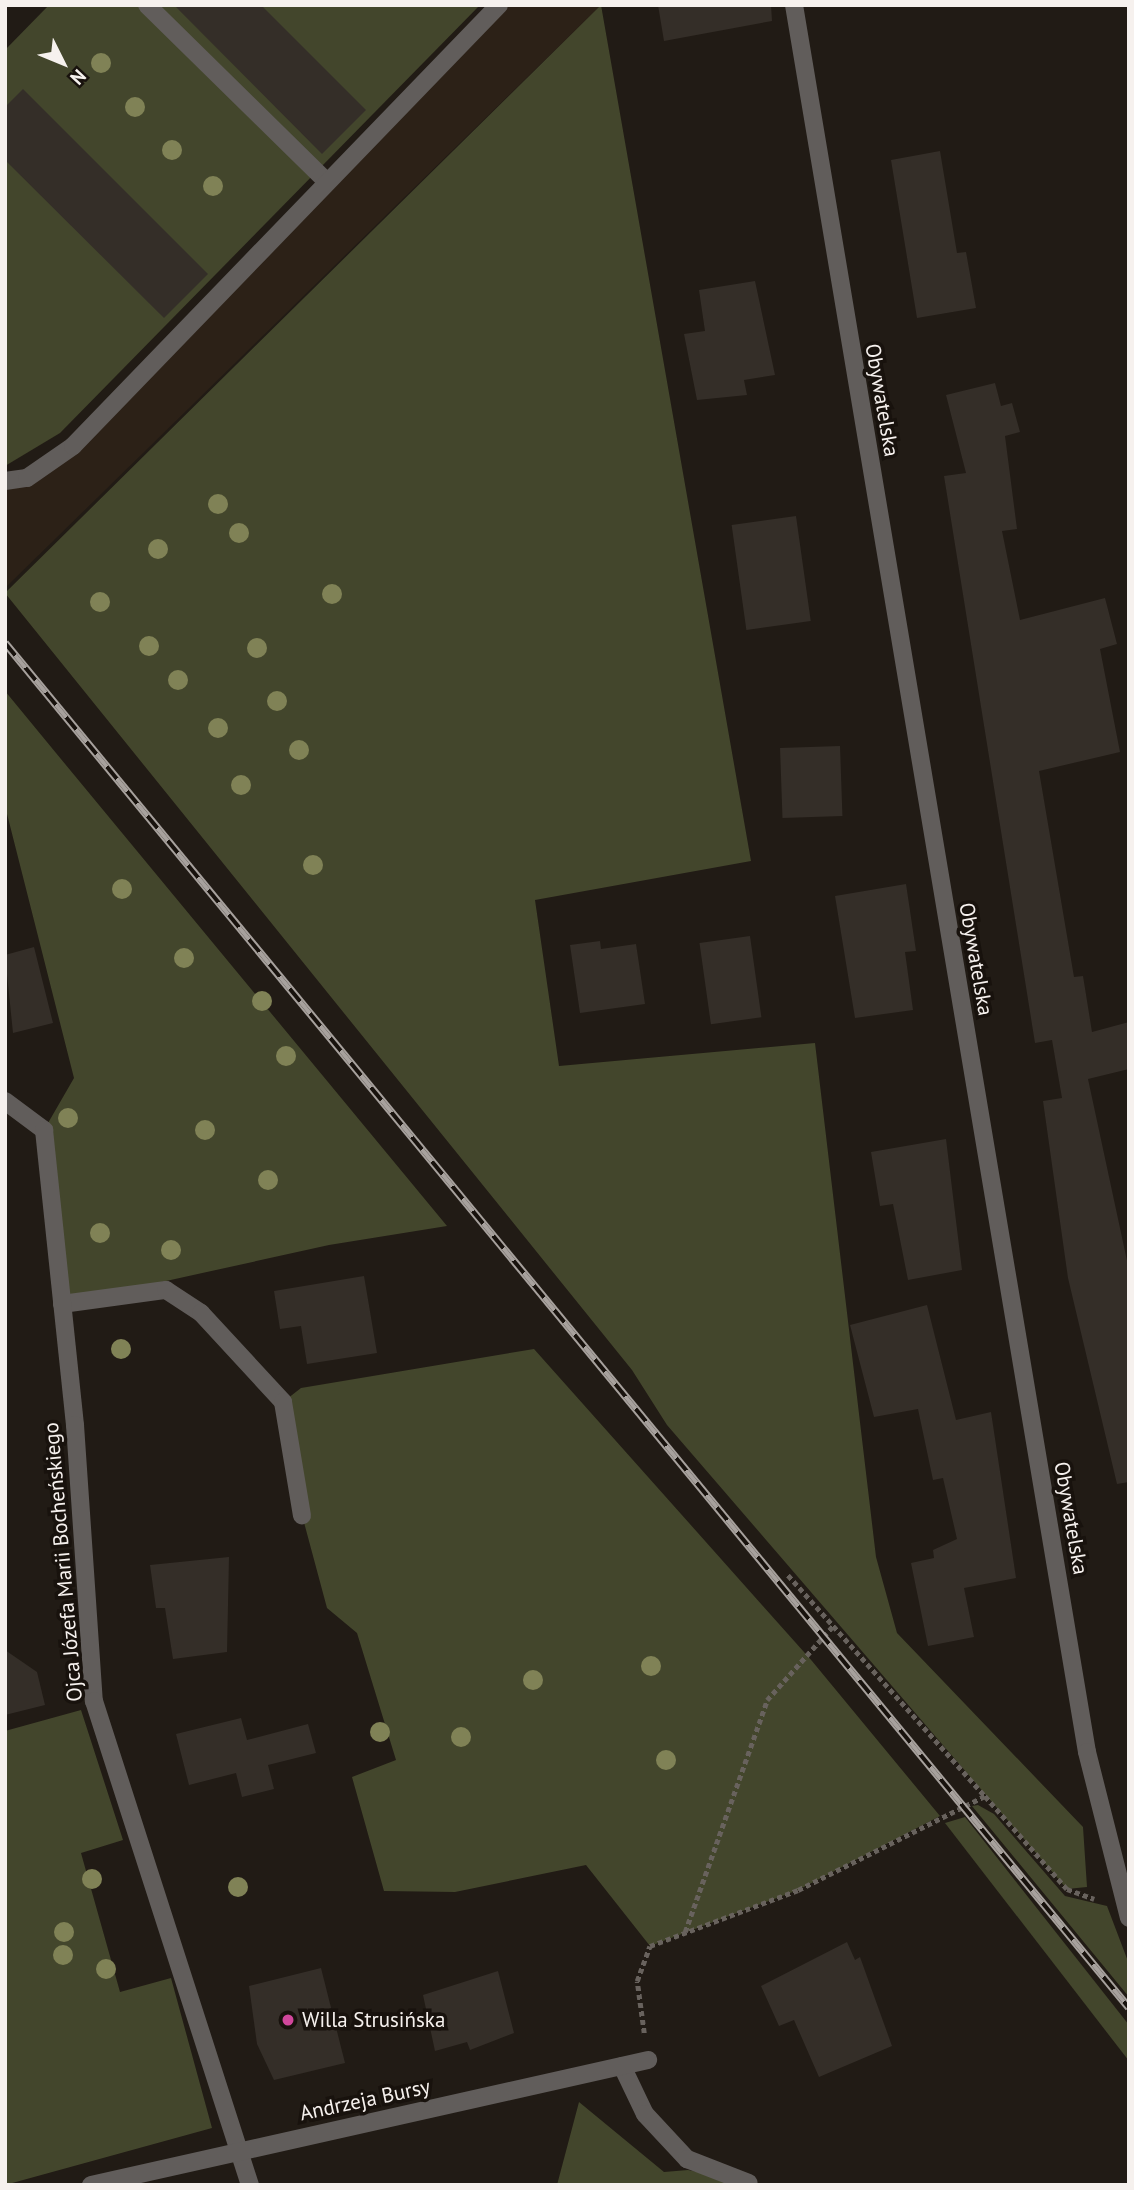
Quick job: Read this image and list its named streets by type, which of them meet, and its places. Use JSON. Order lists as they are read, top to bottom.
{
  "streets": {
    "street": ["Obywatelska", "Ojca Józefa Marii Bocheńskiego", "Andrzeja Bursy"]
  },
  "crossings": [
    ["Ojca Józefa Marii Bocheńskiego", "Andrzeja Bursy"]
  ],
  "places": ["Willa Strusińska"],
  "north": "bottom right"
}
